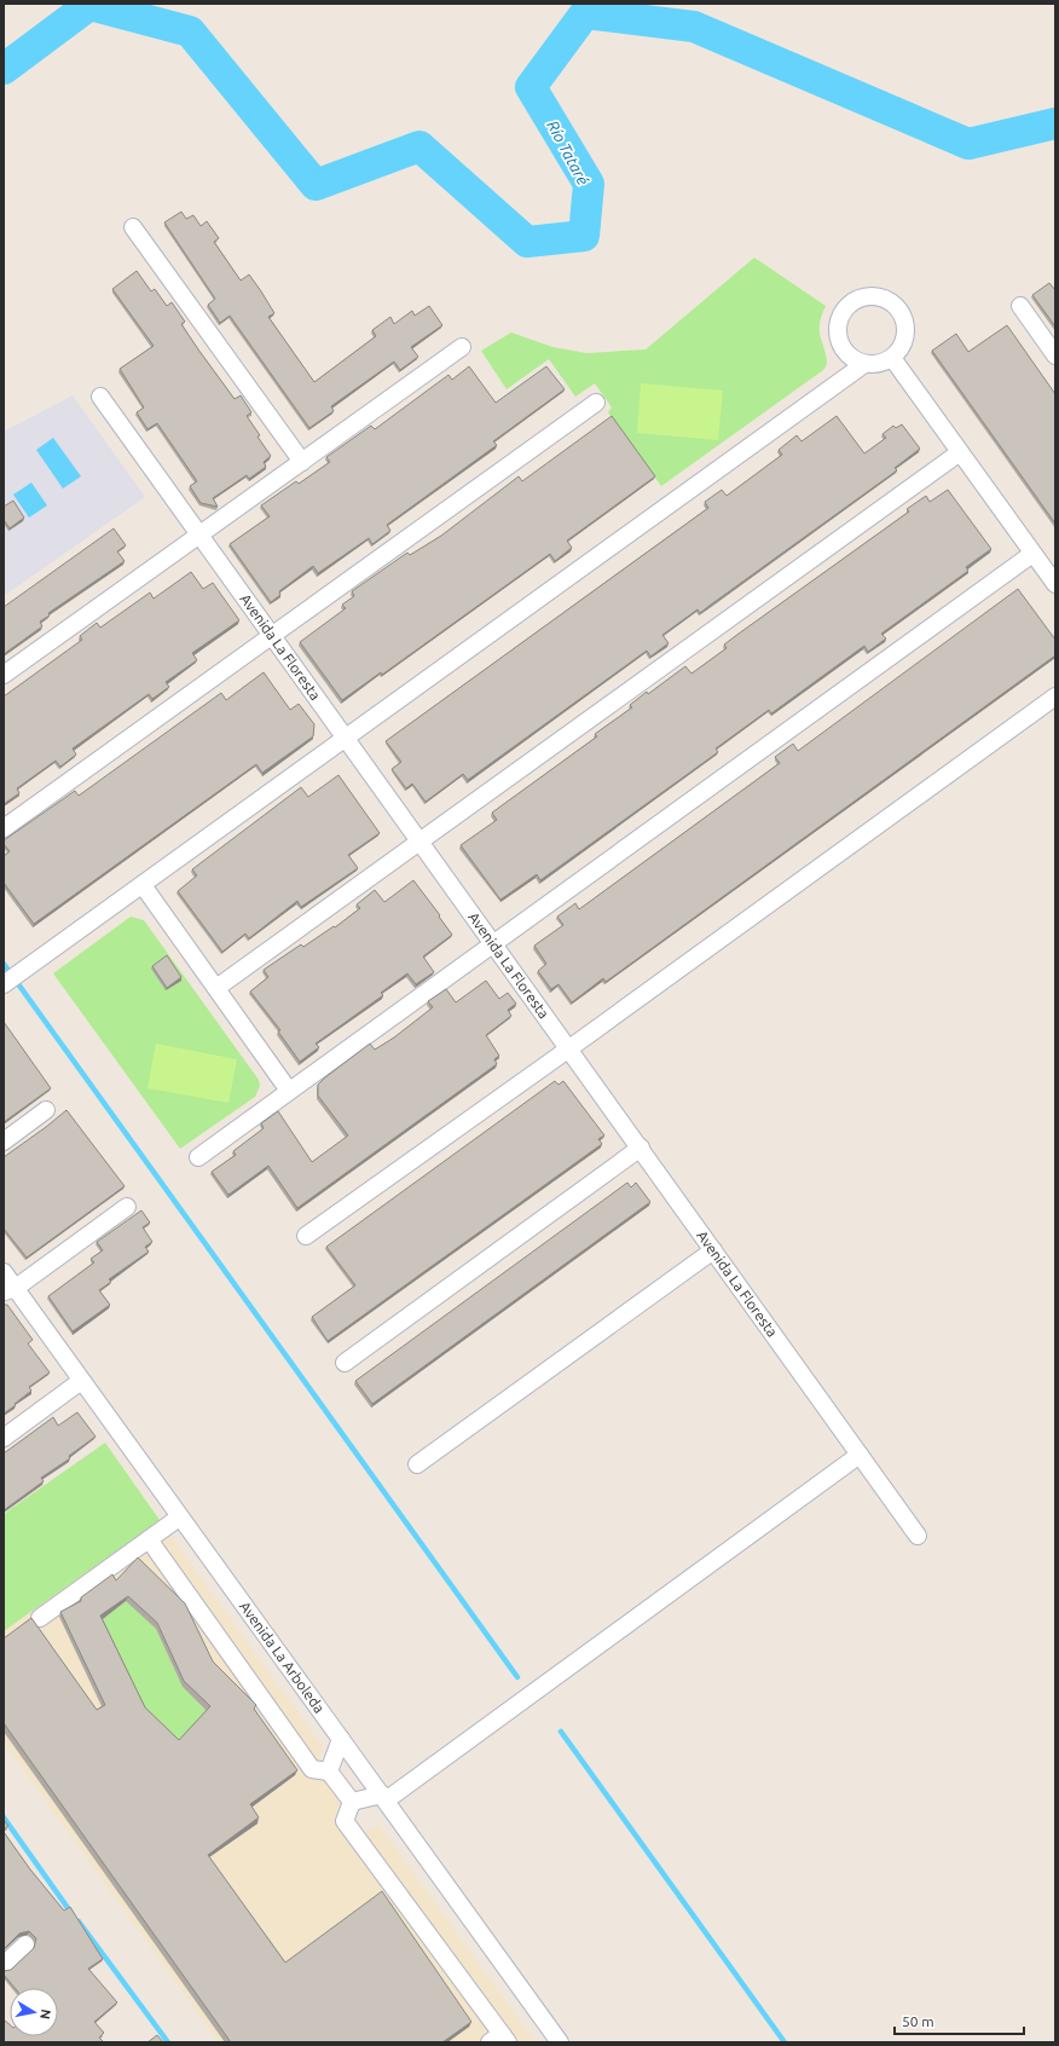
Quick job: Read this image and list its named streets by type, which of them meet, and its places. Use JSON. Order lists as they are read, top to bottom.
{
  "streets": {
    "street": ["Avenida La Floresta", "Avenida La Arboleda"]
  },
  "water": ["Río Tataré"],
  "scale_bar": "50 m",
  "north": "right"
}
